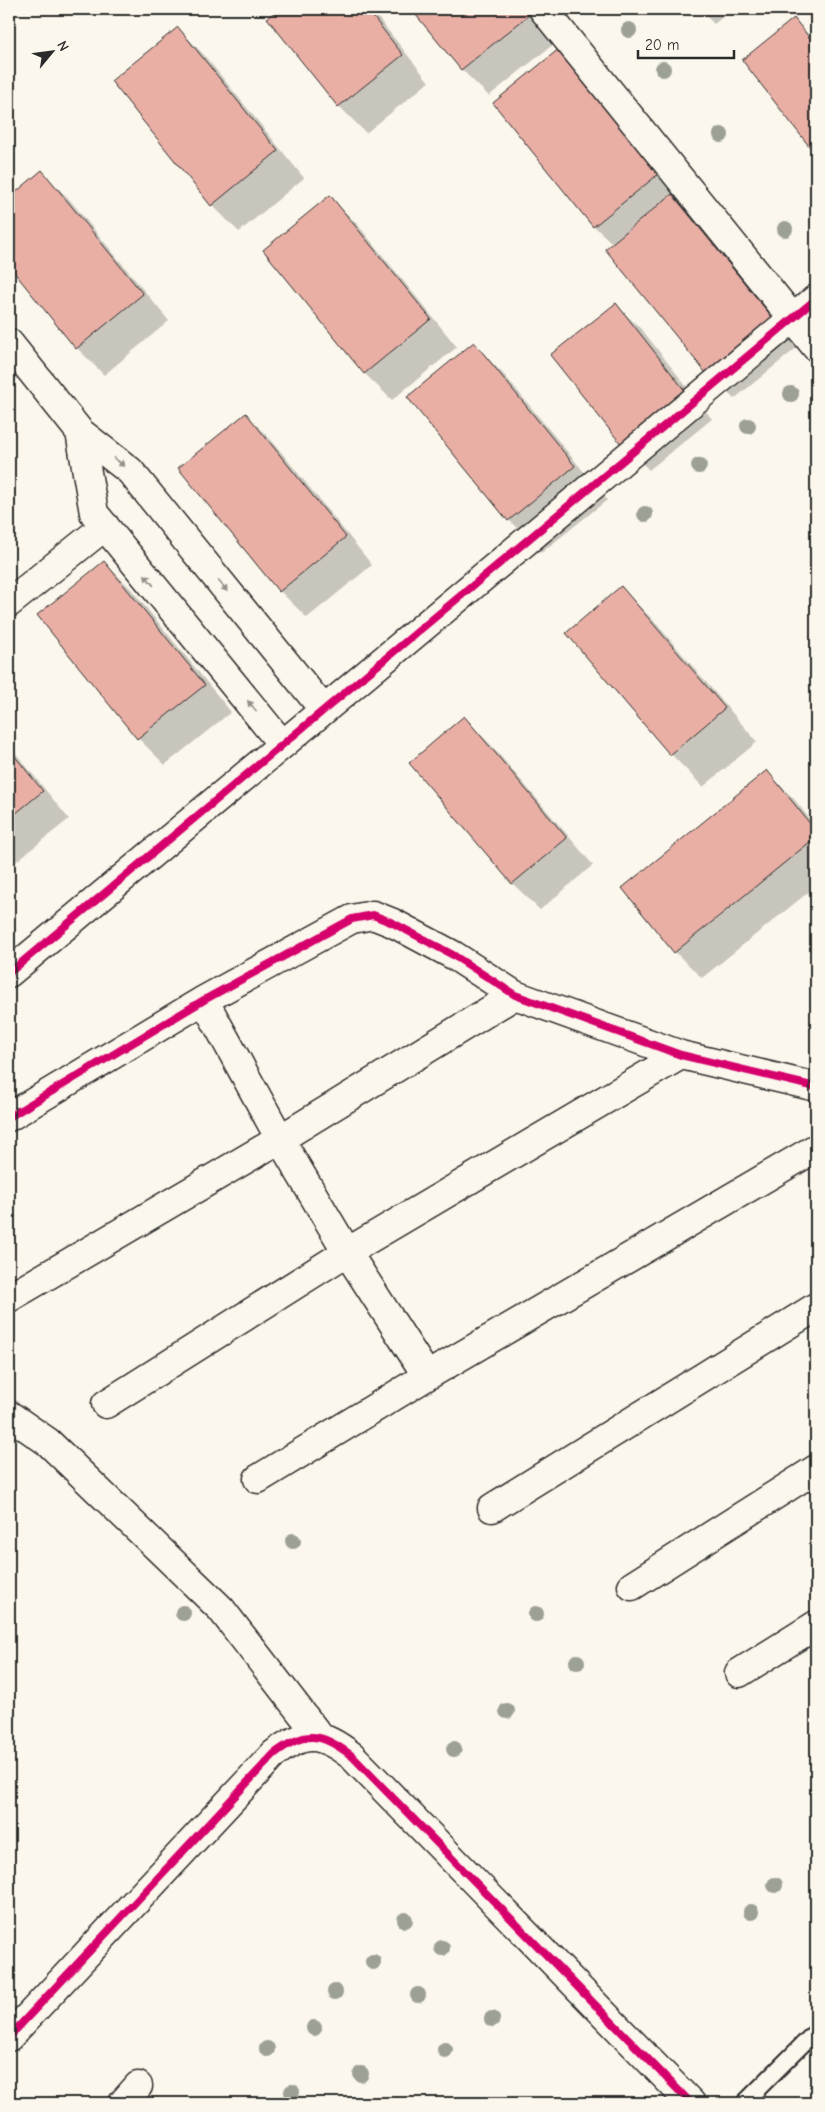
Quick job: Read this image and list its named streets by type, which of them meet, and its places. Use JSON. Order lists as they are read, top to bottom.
{
  "scale_bar": "20 m",
  "north": "top right"
}
